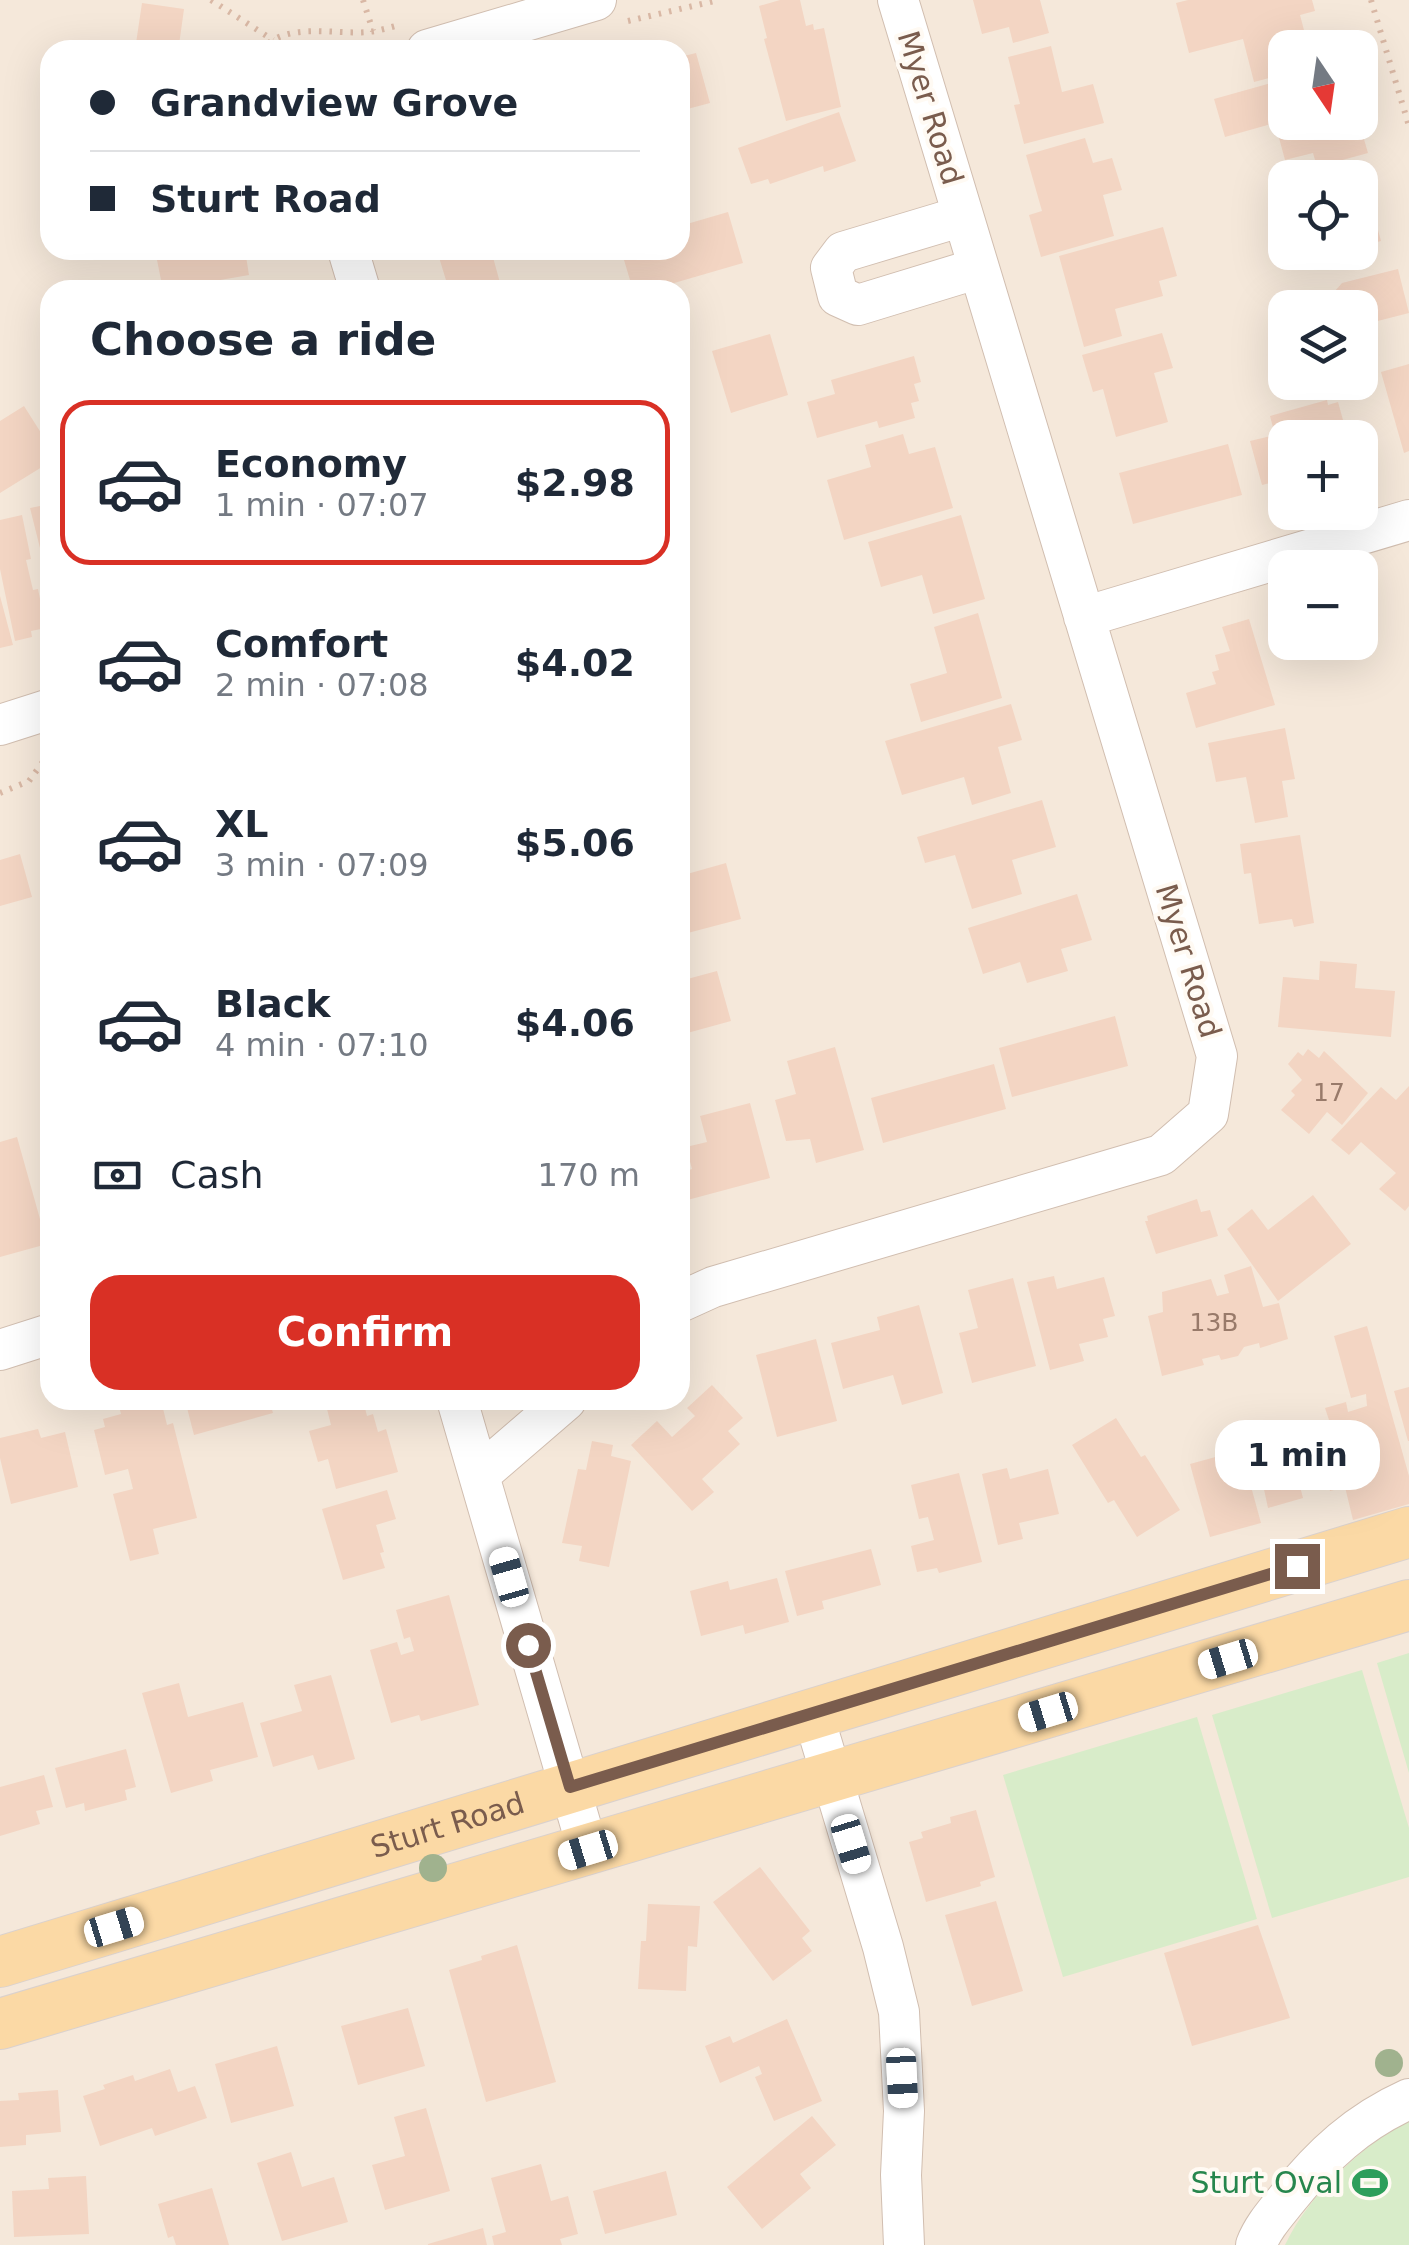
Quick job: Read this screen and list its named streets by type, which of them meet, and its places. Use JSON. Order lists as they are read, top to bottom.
{
  "streets": {
    "main road": ["Sturt Road"],
    "street": ["Myer Road"]
  },
  "places": {
    "sports": ["Sturt Oval"]
  },
  "house_numbers": ["17", "13B"],
  "north": "bottom",
  "page": {
    "map_buttons": ["+", "−"],
    "banner": ["Grandview Grove", "Sturt Road"],
    "heading": "Choose a ride",
    "list": [
      {
        "name": "Economy",
        "note": "1 min · 07:07",
        "value": "$2.98"
      },
      {
        "name": "Comfort",
        "note": "2 min · 07:08",
        "value": "$4.02"
      },
      {
        "name": "XL",
        "note": "3 min · 07:09",
        "value": "$5.06"
      },
      {
        "name": "Black",
        "note": "4 min · 07:10",
        "value": "$4.06"
      }
    ],
    "pay": ["Cash", "170 m"],
    "buttons": "Confirm",
    "bubble": "1 min"
  }
}
